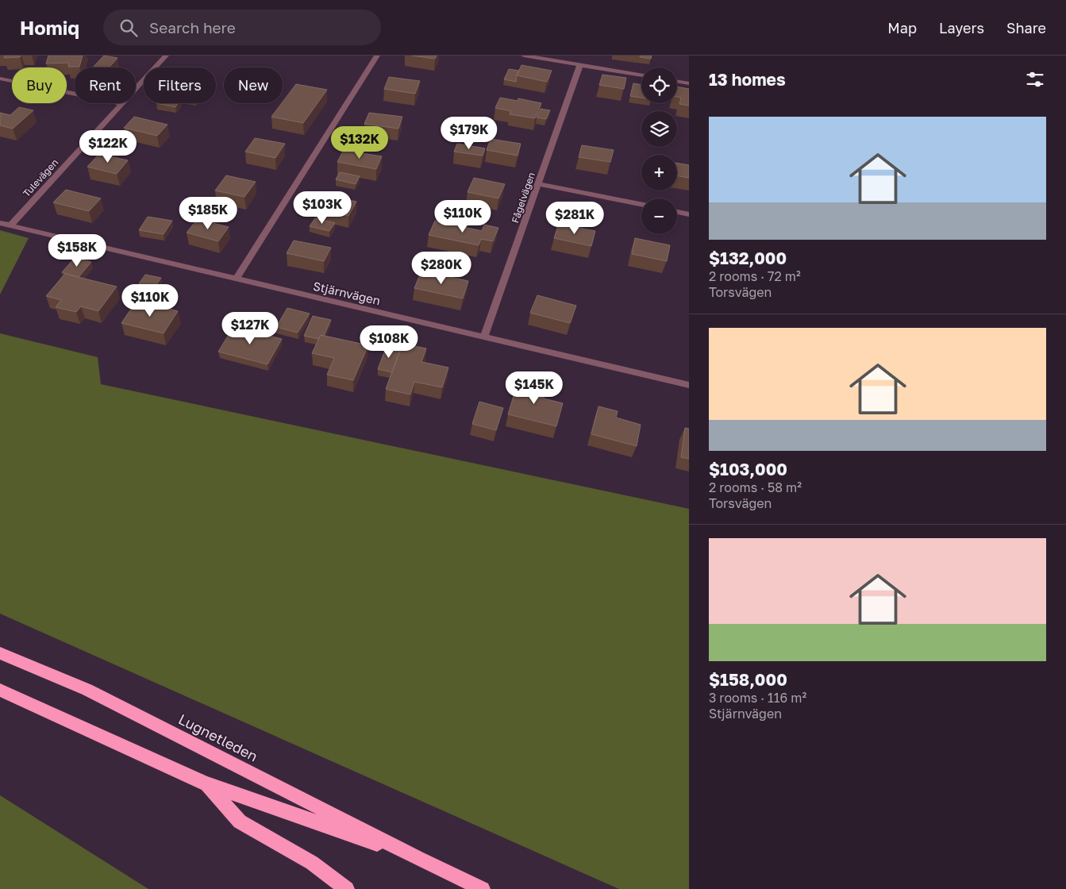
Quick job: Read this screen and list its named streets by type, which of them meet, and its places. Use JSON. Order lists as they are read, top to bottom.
{
  "streets": {
    "highway": ["Lugnetleden"],
    "street": ["Tulevägen", "Fågelvägen", "Stjärnvägen"]
  },
  "crossings": [
    ["Tulevägen", "Stjärnvägen"],
    ["Fågelvägen", "Stjärnvägen"]
  ],
  "page": {
    "header": "Homiq",
    "search": "Search here",
    "nav": ["Map", "Layers", "Share"],
    "heading": "13 homes",
    "map_buttons": ["+", "−"],
    "chip": [
      "Buy",
      "Rent",
      "Filters",
      "New"
    ],
    "list": [
      {
        "name": "$132,000",
        "note": "2 rooms · 72 m² · Torsvägen"
      },
      {
        "name": "$103,000",
        "note": "2 rooms · 58 m² · Torsvägen"
      },
      {
        "name": "$158,000",
        "note": "3 rooms · 116 m² · Stjärnvägen"
      }
    ],
    "price": [
      "$179K",
      "$132K",
      "$122K",
      "$103K",
      "$185K",
      "$110K",
      "$281K",
      "$158K",
      "$280K",
      "$110K",
      "$127K",
      "$108K",
      "$145K"
    ]
  }
}
